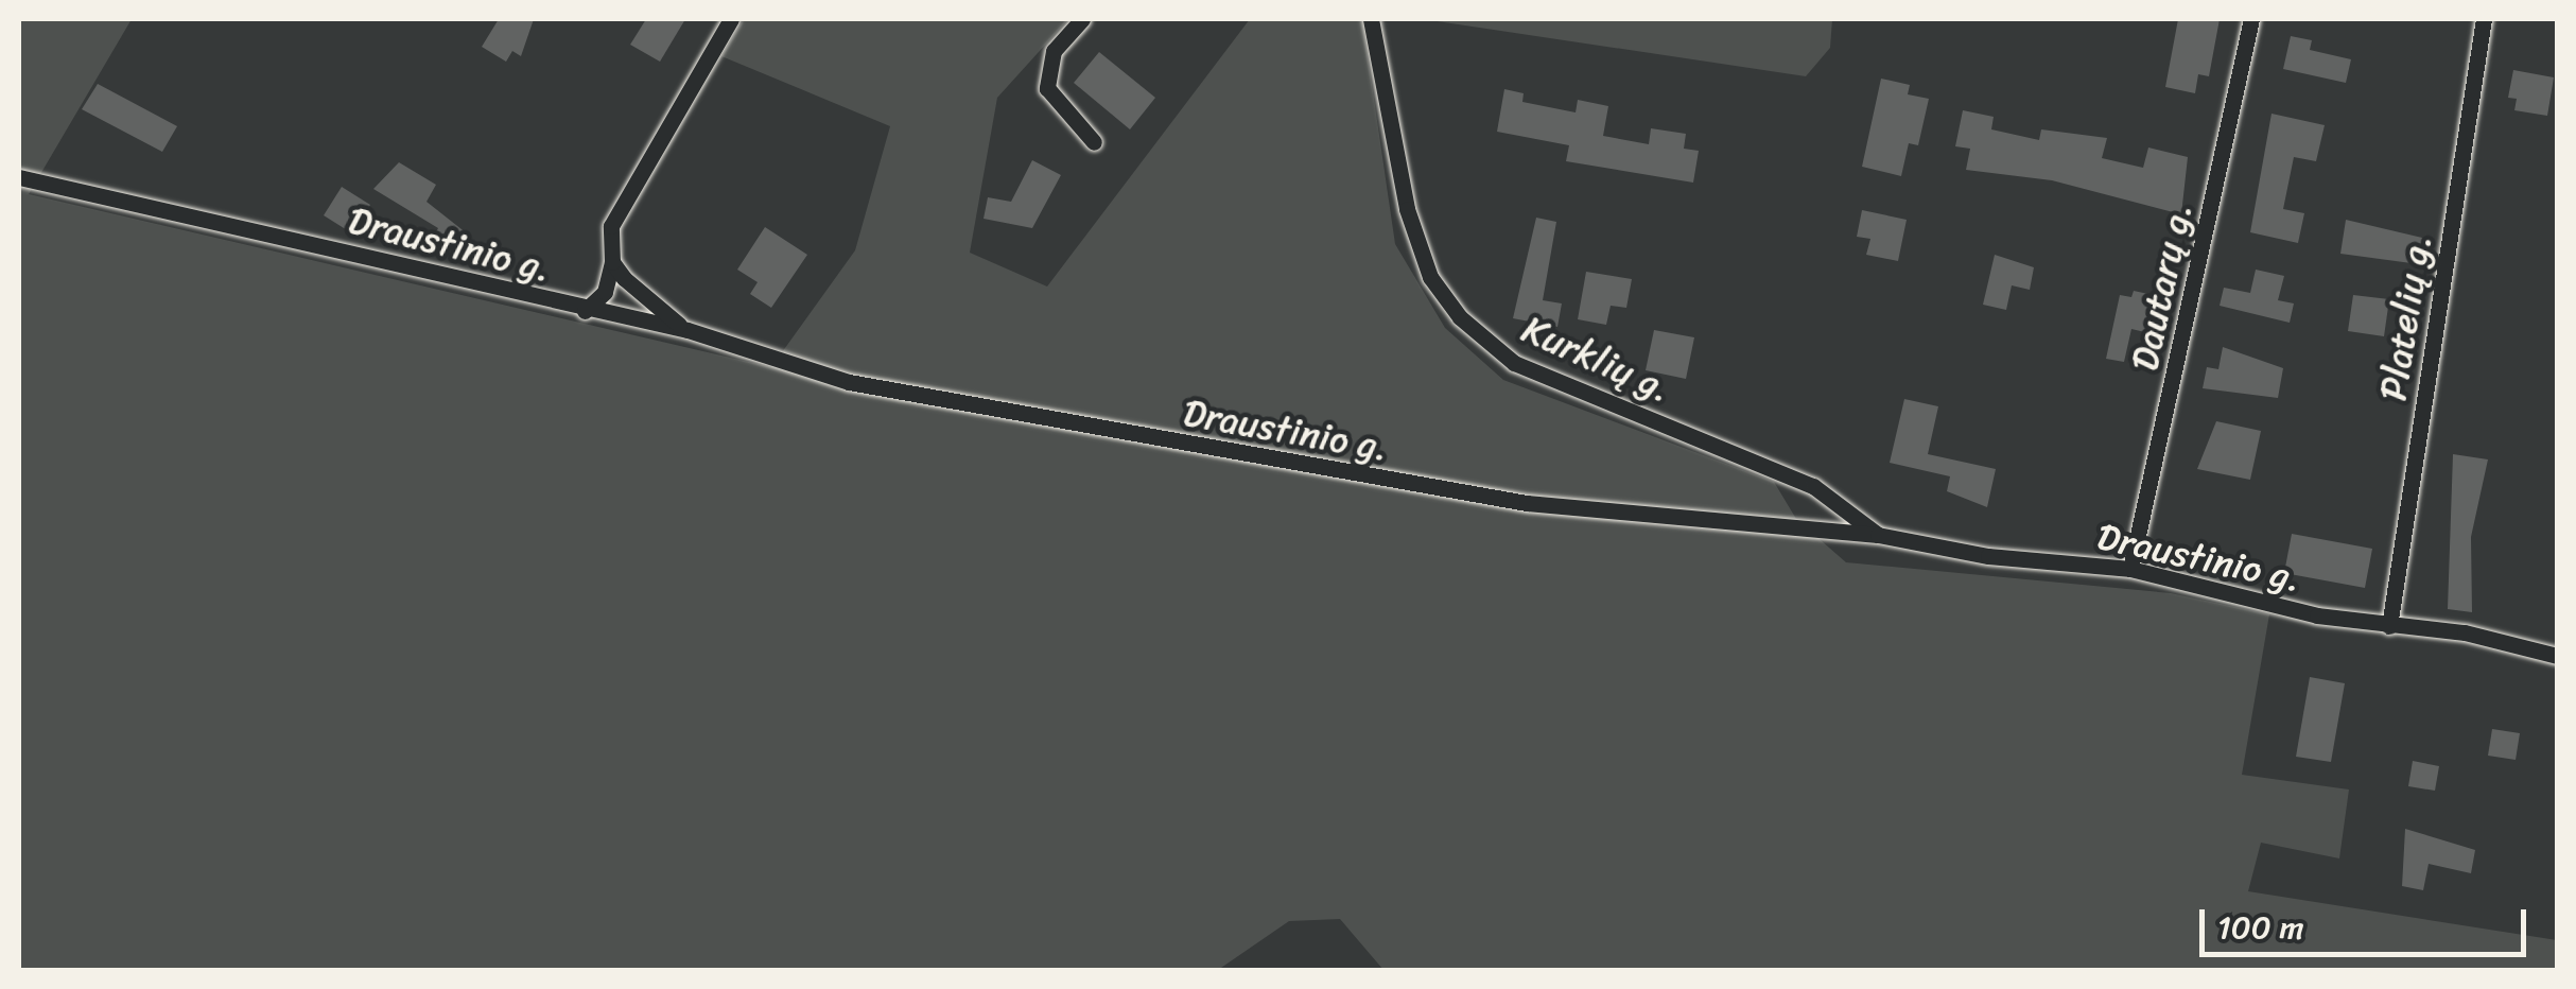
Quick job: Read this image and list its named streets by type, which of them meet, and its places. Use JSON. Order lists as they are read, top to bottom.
{
  "streets": {
    "street": [
      "Draustinio g.",
      "Dautarų g.",
      "Platelių g.",
      "Kurklių g."
    ]
  },
  "crossings": [
    ["Draustinio g.", "Dautarų g."],
    ["Draustinio g.", "Platelių g."],
    ["Draustinio g.", "Kurklių g."]
  ],
  "scale_bar": "100 m"
}
